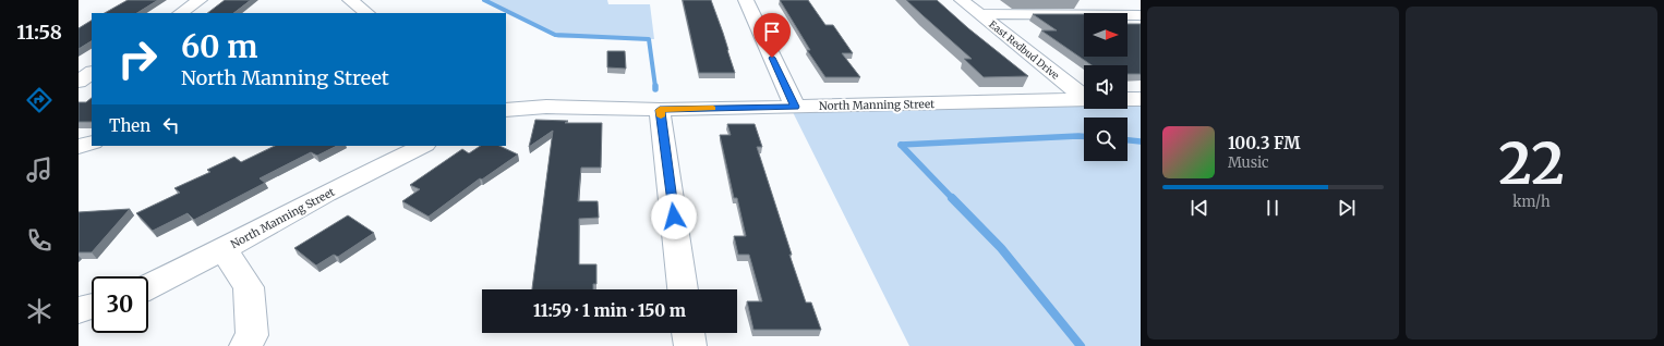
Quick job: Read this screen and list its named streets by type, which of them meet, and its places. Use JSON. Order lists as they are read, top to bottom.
{
  "streets": {
    "street": ["East Redbud Drive", "North Manning Street"]
  },
  "north": "right",
  "page": {
    "tabs": "11:58",
    "tile": ["22", "km/h"],
    "turn": ["60 m", "North Manning Street"],
    "then": "Then",
    "song": ["100.3 FM", "Music"],
    "limit": "30",
    "trip": "11:59 · 1 min · 150 m"
  }
}
